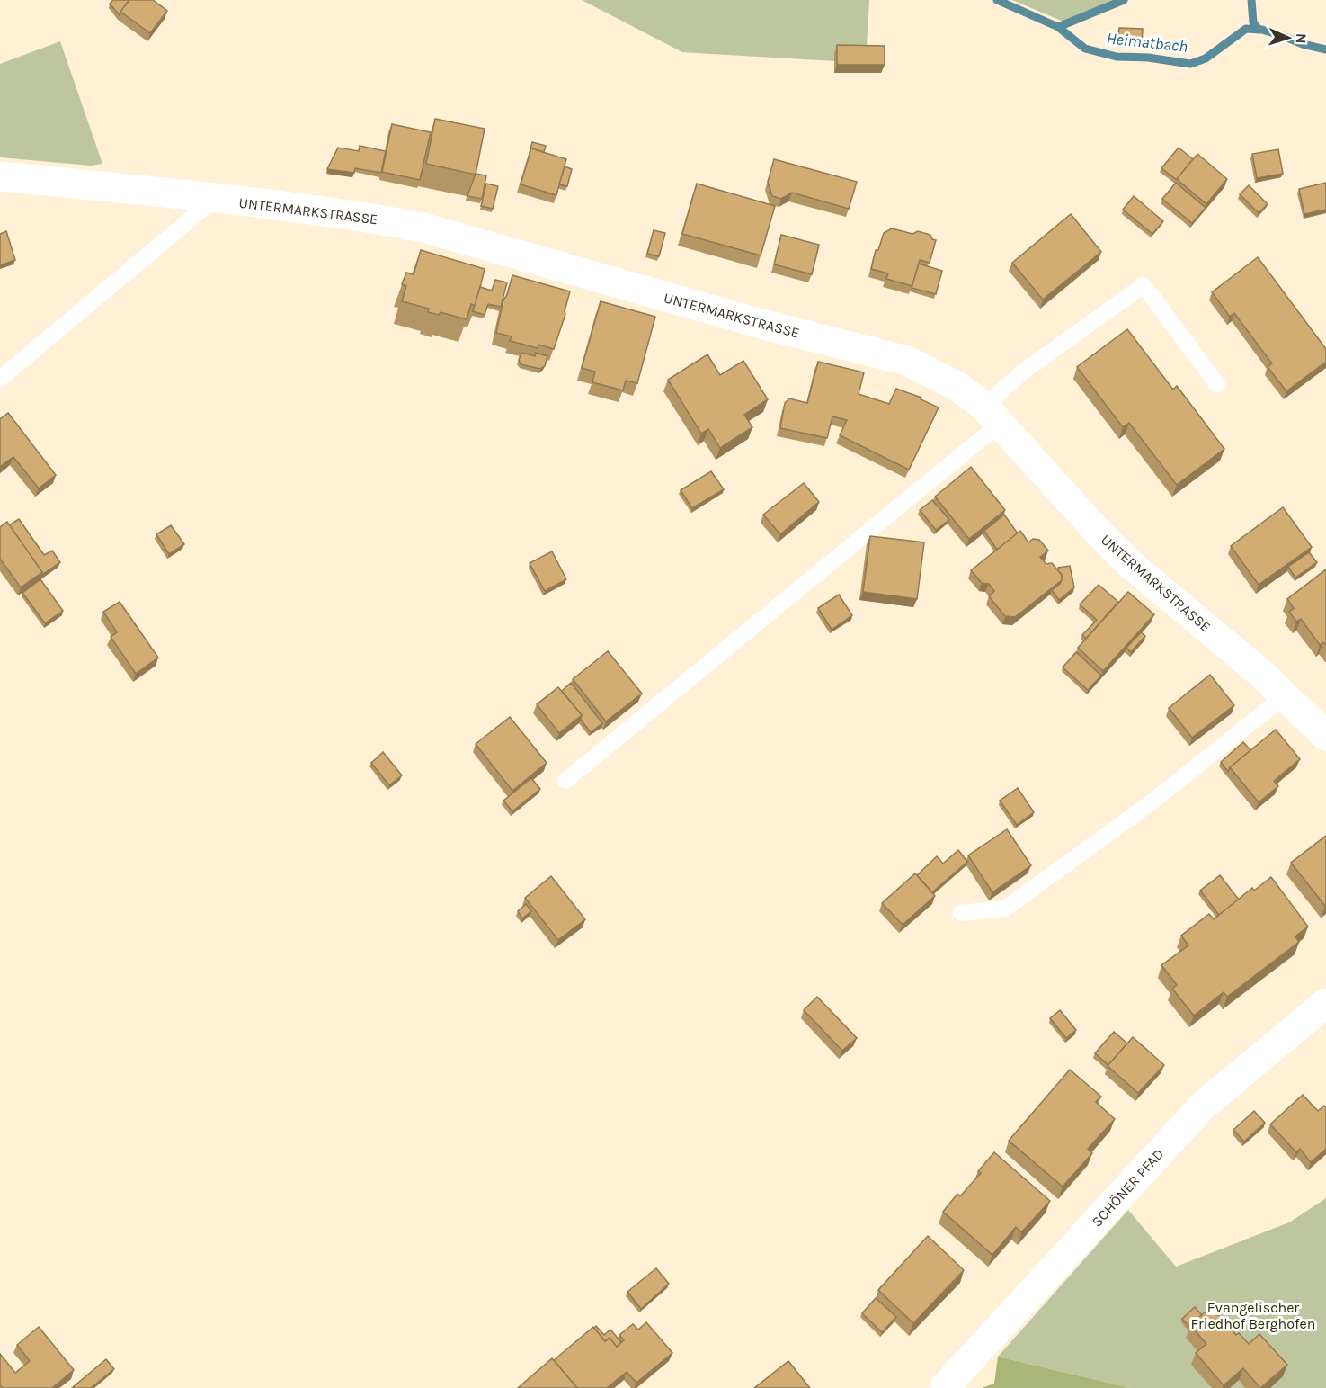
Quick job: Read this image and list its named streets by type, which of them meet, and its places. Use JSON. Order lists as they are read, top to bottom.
{
  "streets": {
    "street": ["UNTERMARKSTRASSE", "SCHÖNER PFAD"]
  },
  "water": ["Heimatbach"],
  "parks": ["Evangelischer Friedhof Berghofen"],
  "north": "right"
}
